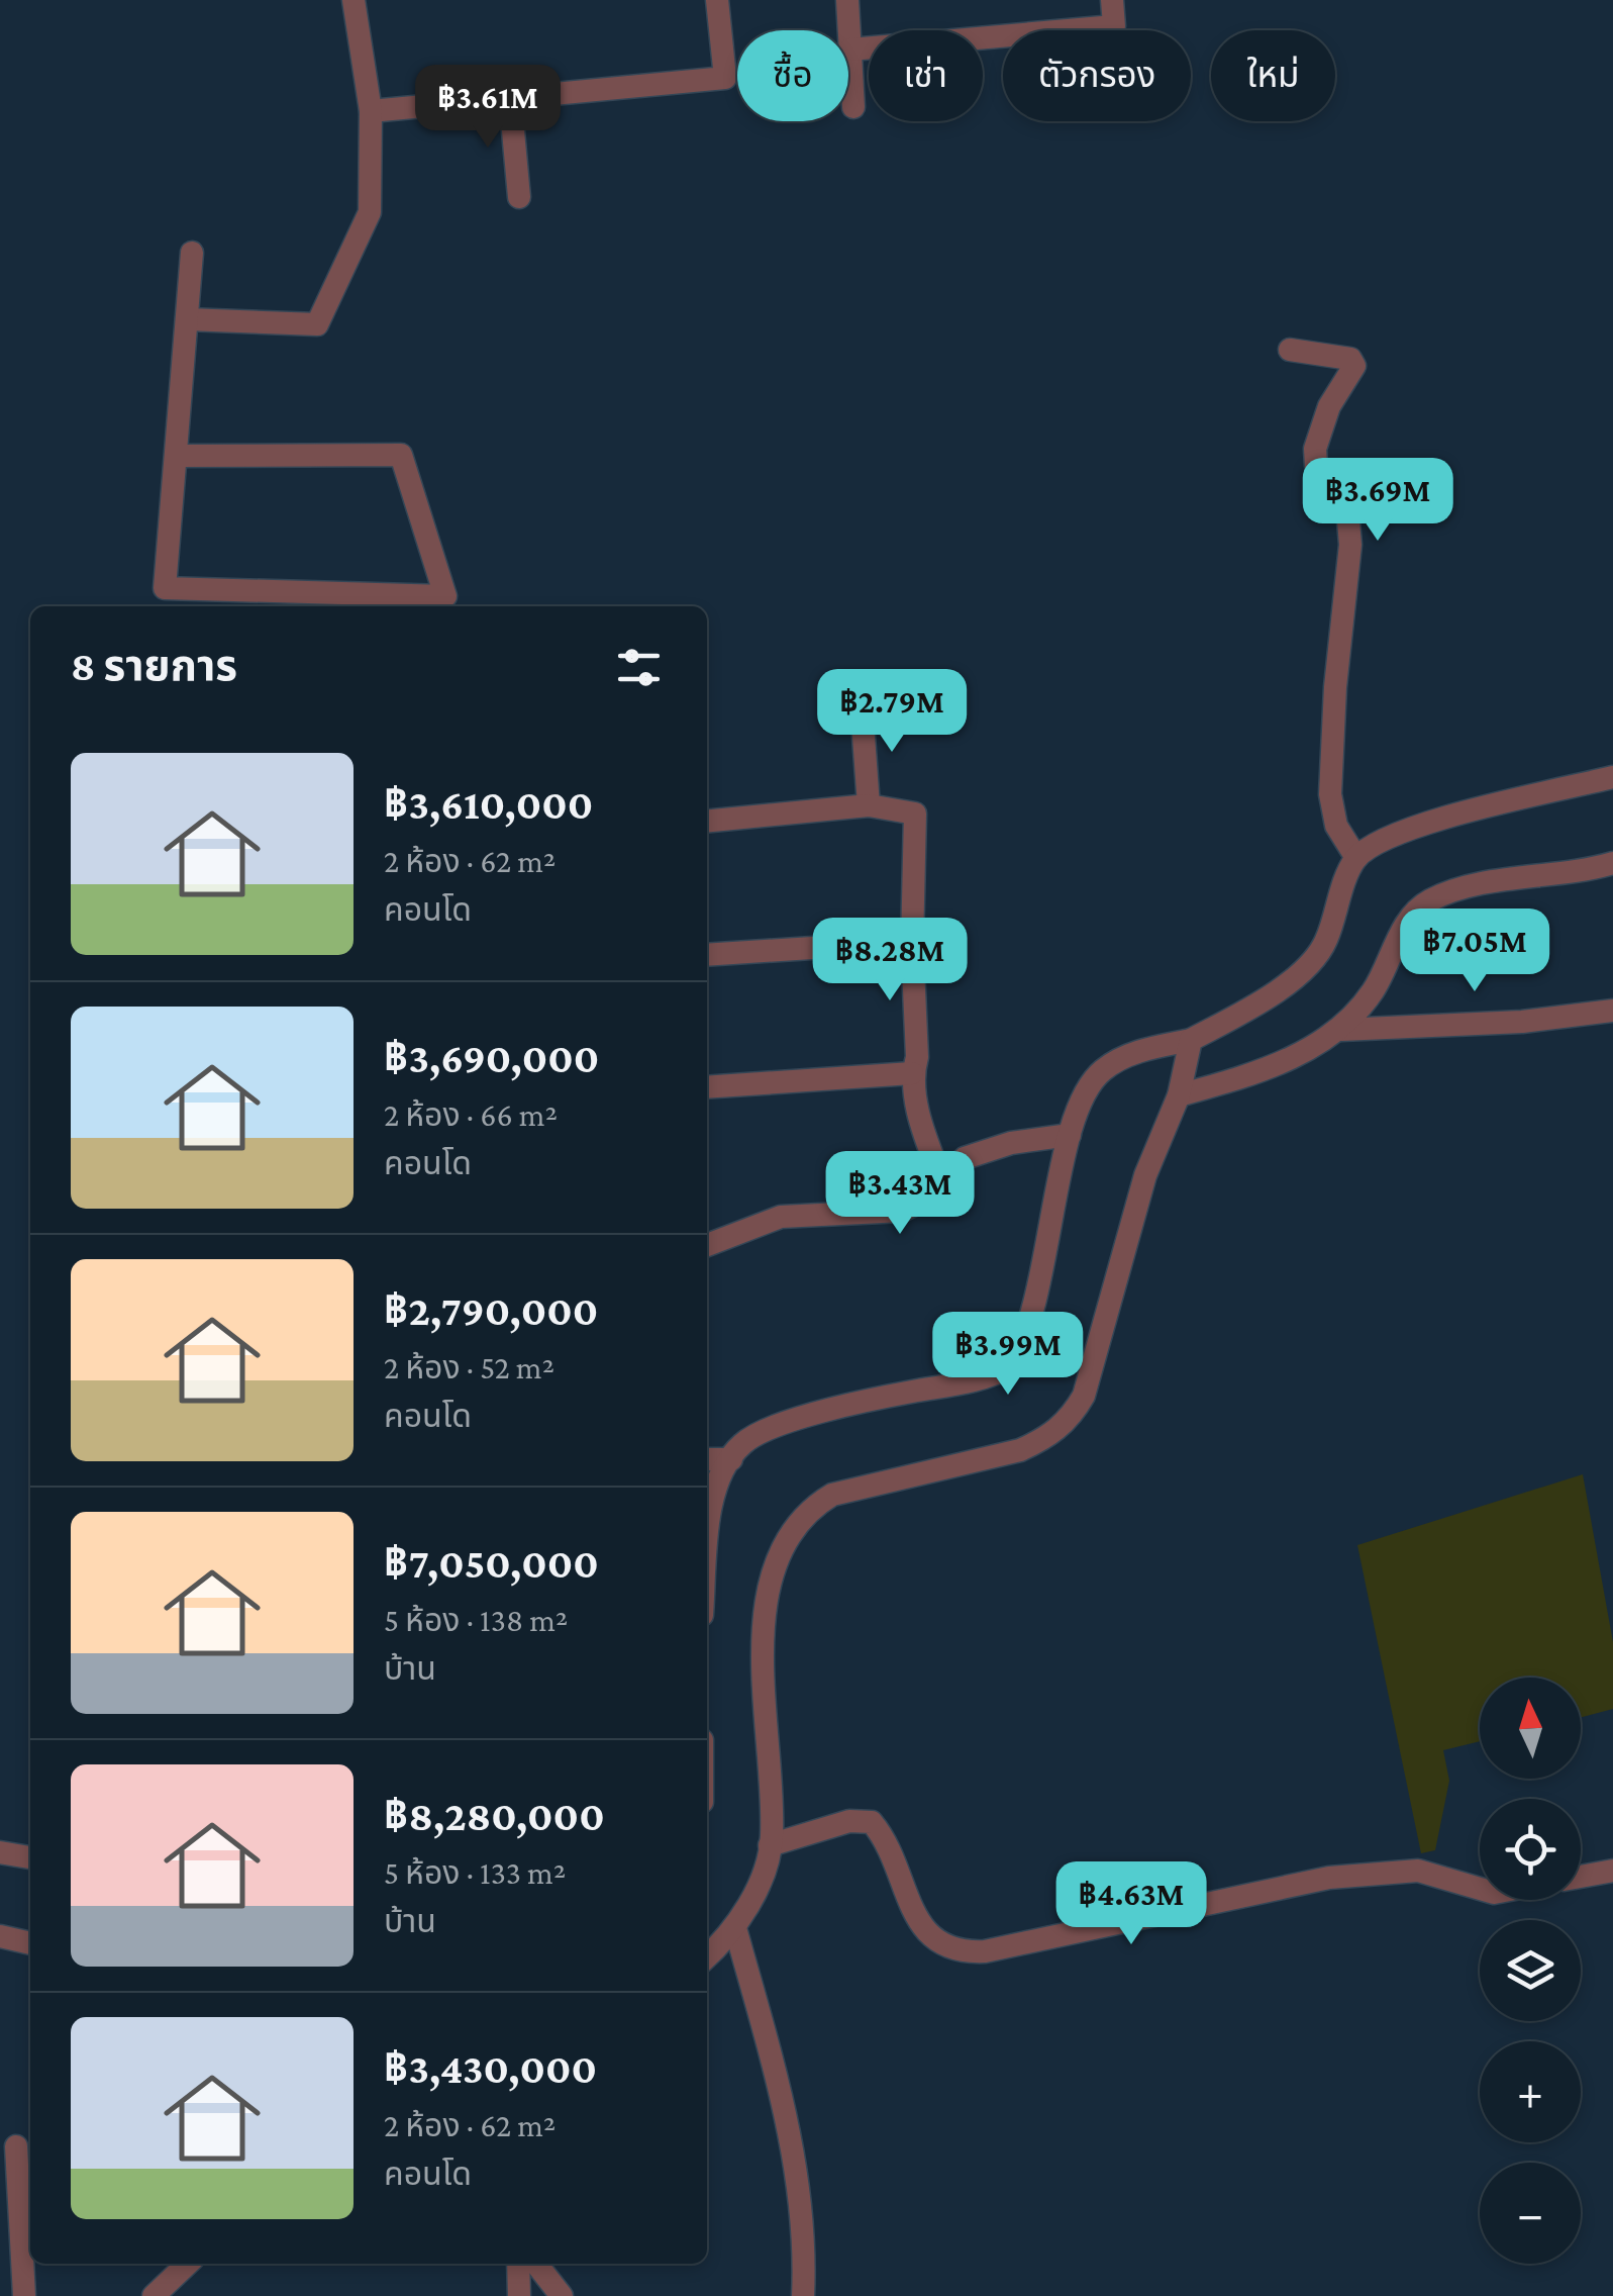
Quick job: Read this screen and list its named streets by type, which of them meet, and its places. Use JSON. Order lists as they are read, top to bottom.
{
  "north": "top",
  "page": {
    "chip": [
      "ซื้อ",
      "เช่า",
      "ตัวกรอง",
      "ใหม่"
    ],
    "price": [
      "฿3.61M",
      "฿3.69M",
      "฿2.79M",
      "฿7.05M",
      "฿8.28M",
      "฿3.43M",
      "฿3.99M",
      "฿4.63M"
    ],
    "heading": "8 รายการ",
    "list": [
      {
        "name": "฿3,610,000",
        "note": "2 ห้อง · 62 m² · คอนโด"
      },
      {
        "name": "฿3,690,000",
        "note": "2 ห้อง · 66 m² · คอนโด"
      },
      {
        "name": "฿2,790,000",
        "note": "2 ห้อง · 52 m² · คอนโด"
      },
      {
        "name": "฿7,050,000",
        "note": "5 ห้อง · 138 m² · บ้าน"
      },
      {
        "name": "฿8,280,000",
        "note": "5 ห้อง · 133 m² · บ้าน"
      },
      {
        "name": "฿3,430,000",
        "note": "2 ห้อง · 62 m² · คอนโด"
      }
    ],
    "map_buttons": ["+", "−"]
  }
}
